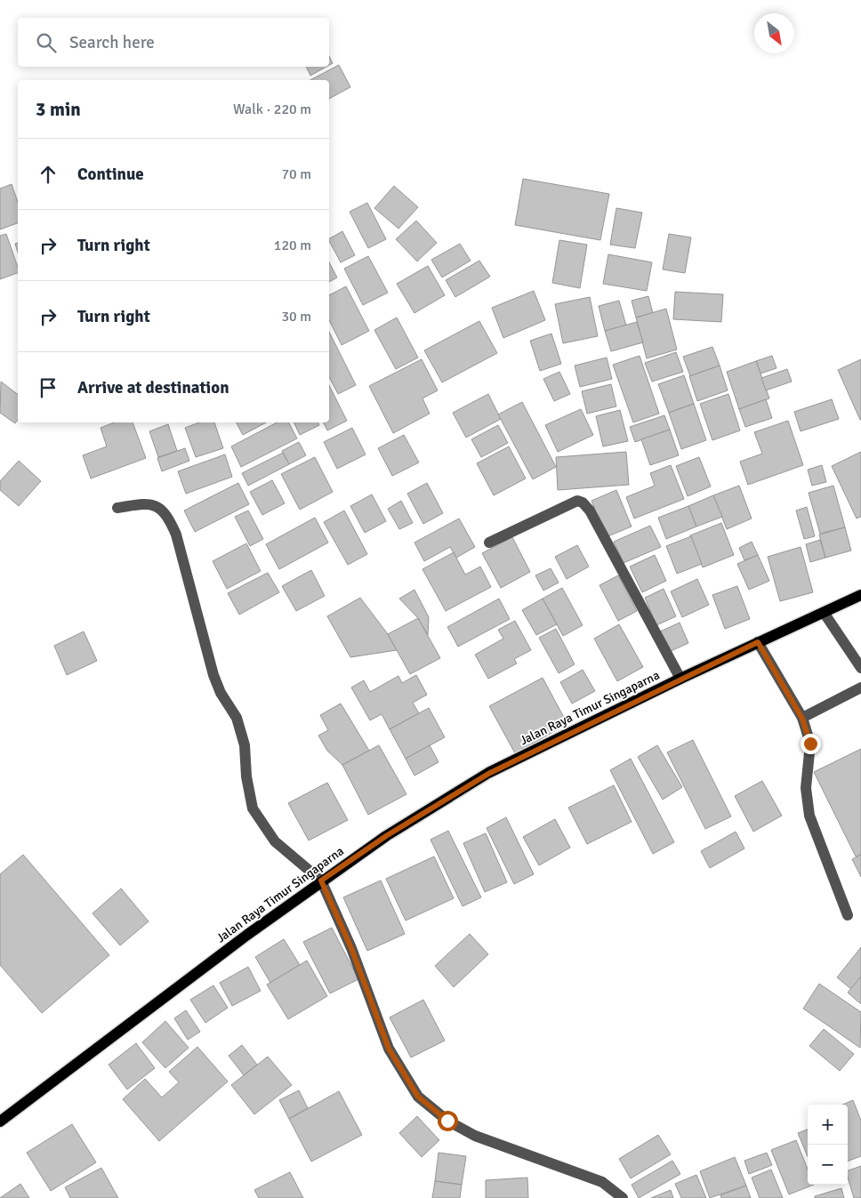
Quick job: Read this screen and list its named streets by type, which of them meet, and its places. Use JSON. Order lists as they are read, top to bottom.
{
  "streets": {
    "main road": ["Jalan Raya Timur Singaparna"]
  },
  "north": "bottom right",
  "page": {
    "search": "Search here",
    "heading": ["3 min", "Walk · 220 m"],
    "list": [
      ["Continue", "70 m"],
      ["Turn right", "120 m"],
      ["Turn right", "30 m"],
      "Arrive at destination"
    ],
    "map_buttons": ["+", "−"]
  }
}
